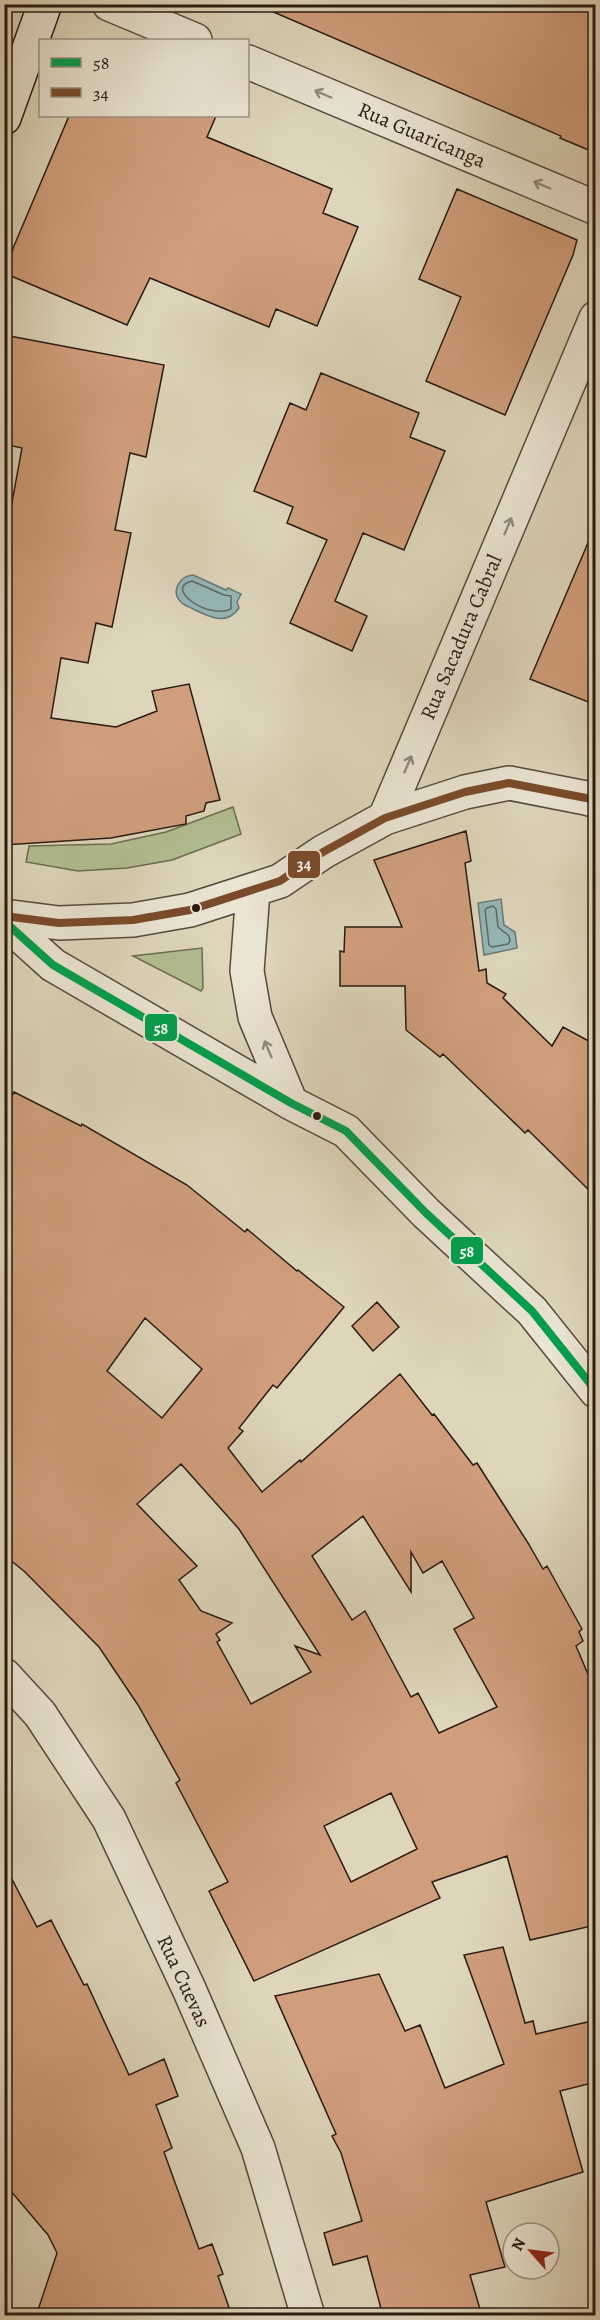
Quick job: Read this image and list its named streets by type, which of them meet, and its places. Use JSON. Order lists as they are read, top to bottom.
{
  "streets": {
    "street": ["Rua Guaricanga", "Rua Sacadura Cabral", "Rua Cuevas"]
  },
  "one_way": ["Rua Guaricanga", "Rua Sacadura Cabral"],
  "lines": ["transit line 34", "transit line 58"],
  "legend": ["58", "34"],
  "north": "top left"
}
